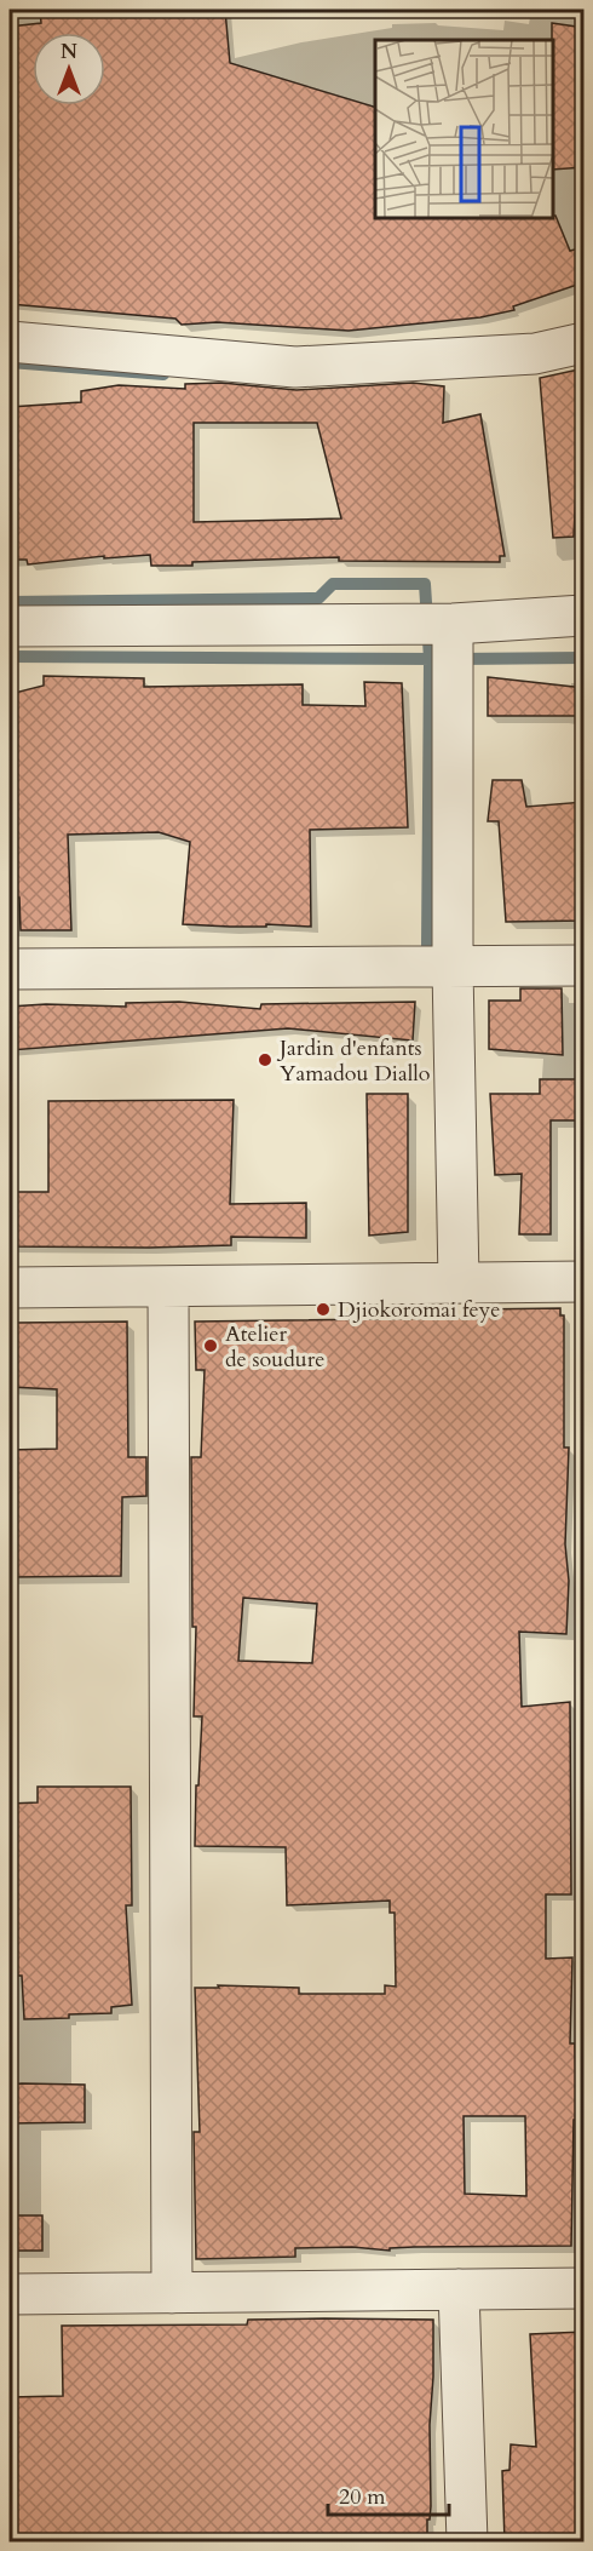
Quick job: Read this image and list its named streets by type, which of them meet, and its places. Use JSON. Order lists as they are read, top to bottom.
{
  "places": ["Jardin d'enfants Yamadou Diallo", "Djiokoromai feye", "Atelier de soudure"],
  "scale_bar": "20 m",
  "north": "top"
}
